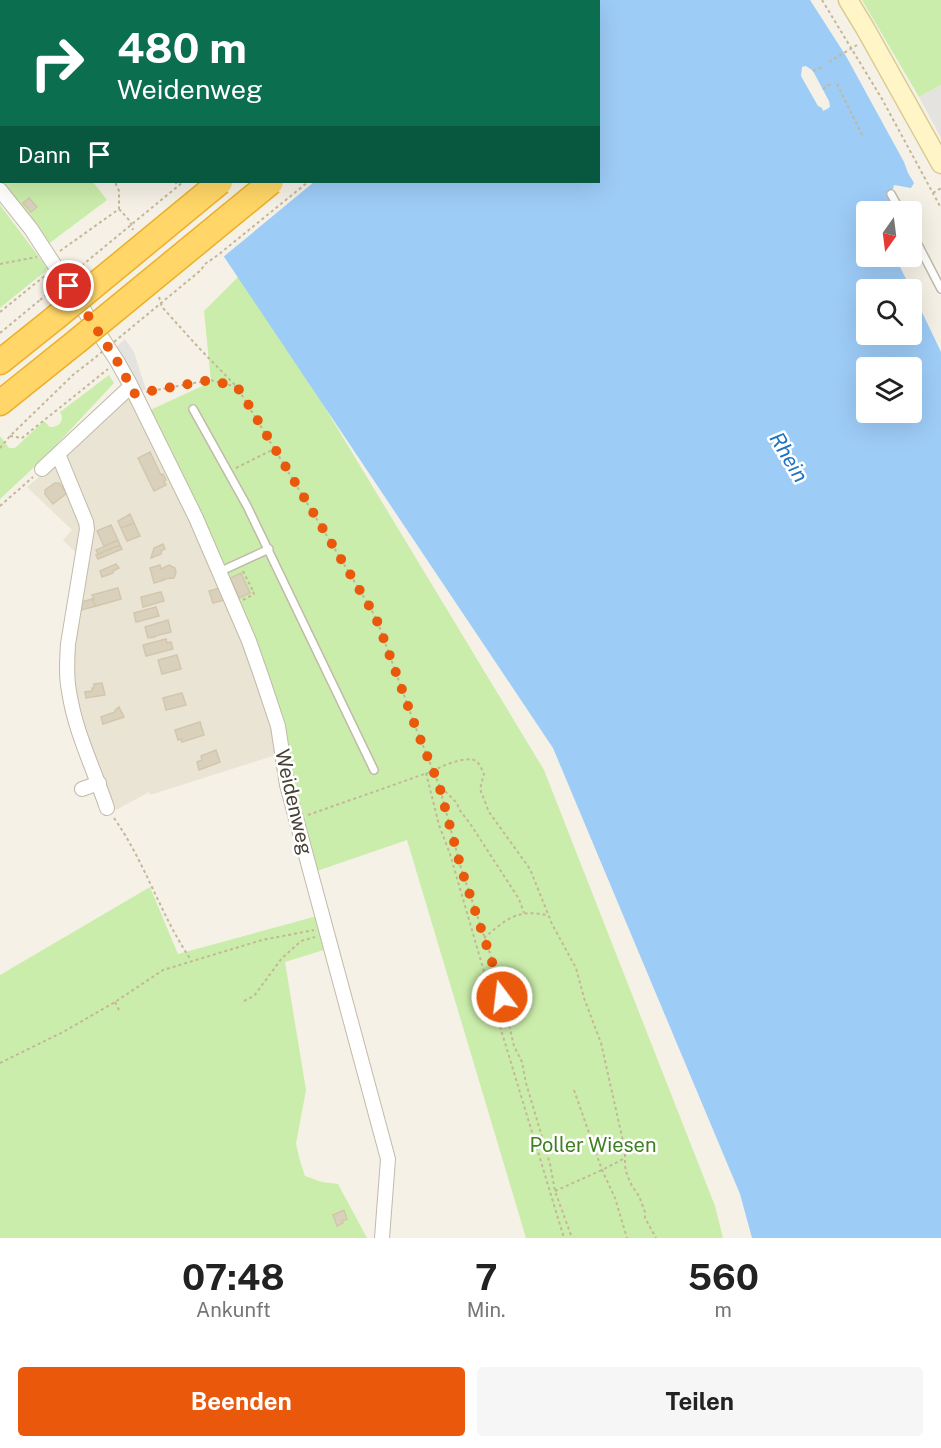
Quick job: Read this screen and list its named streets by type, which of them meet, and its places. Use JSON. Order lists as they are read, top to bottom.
{
  "streets": {
    "street": ["Weidenweg"]
  },
  "water": ["Rhein"],
  "parks": ["Poller Wiesen"],
  "north": "bottom",
  "page": {
    "turn": ["480 m", "Weidenweg"],
    "then": "Dann",
    "eta": [
      "07:48",
      "Ankunft",
      "7",
      "Min.",
      "560",
      "m"
    ],
    "buttons": ["Beenden", "Teilen"]
  }
}
